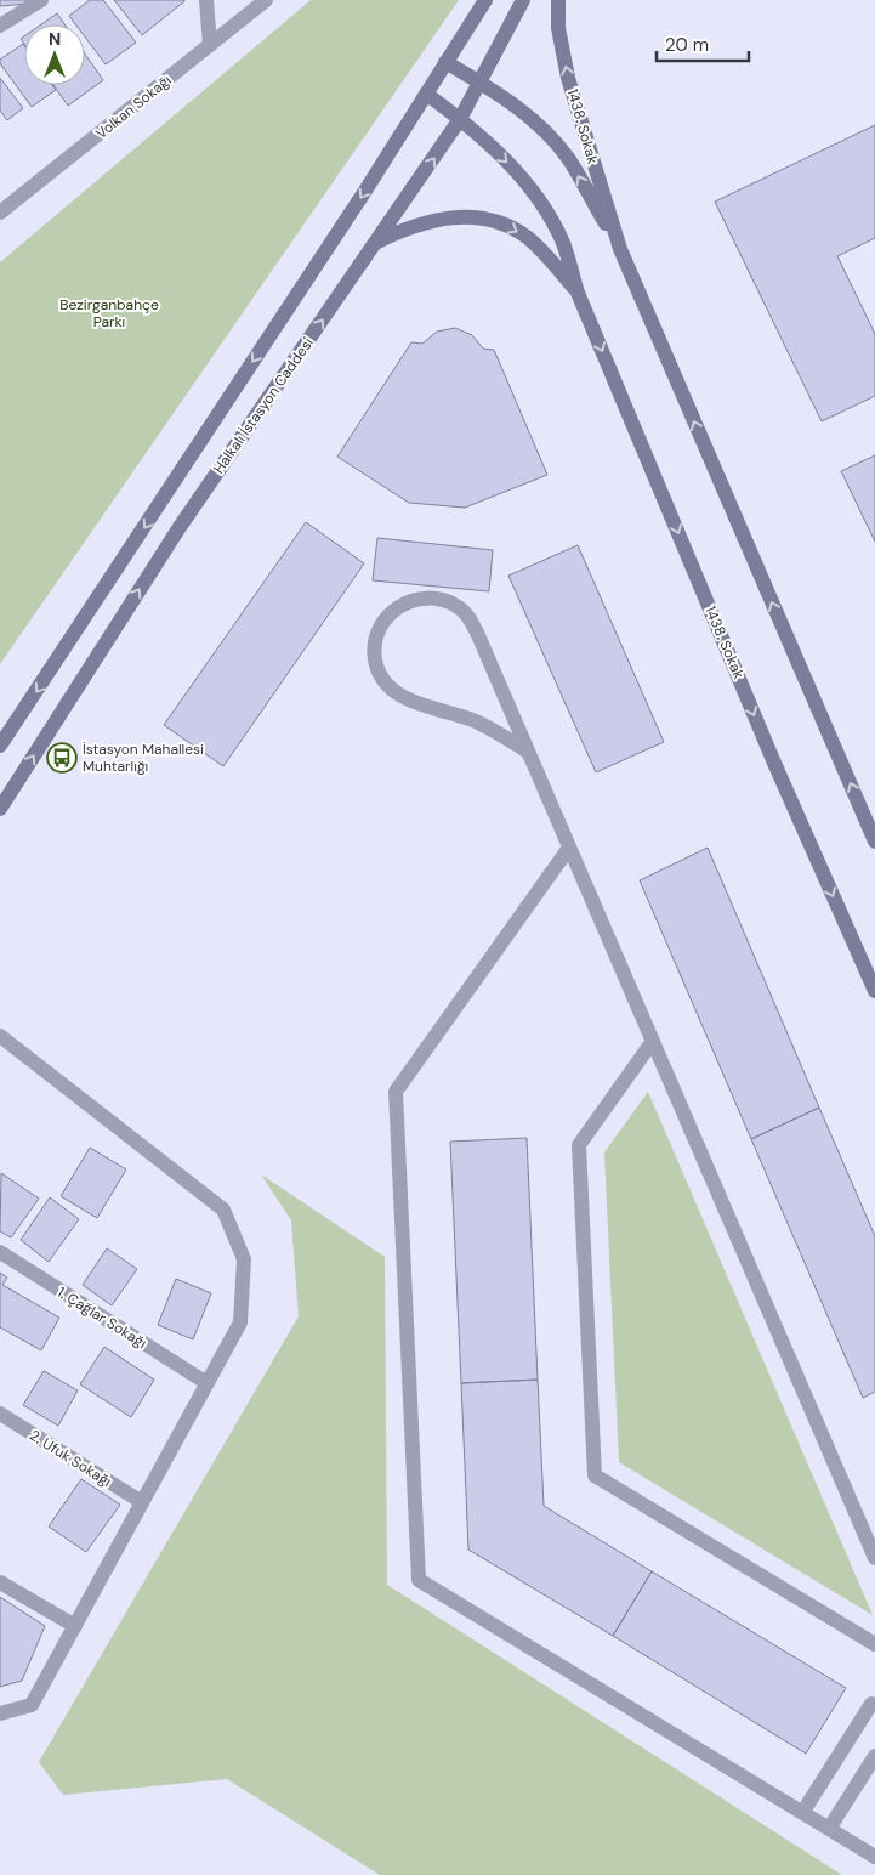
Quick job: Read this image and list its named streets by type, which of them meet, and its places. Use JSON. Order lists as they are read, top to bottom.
{
  "streets": {
    "street": [
      "Volkan Sokağı",
      "1438. Sokak",
      "Halkalı İstasyon Caddesi",
      "1. Çağlar Sokağı",
      "2. Ufuk Sokağı"
    ]
  },
  "crossings": [
    ["1438. Sokak", "Halkalı İstasyon Caddesi"]
  ],
  "parks": ["Bezirganbahçe Parkı"],
  "places": {
    "bus stop": ["İstasyon Mahallesi Muhtarlığı"]
  },
  "scale_bar": "20 m",
  "north": "top"
}
